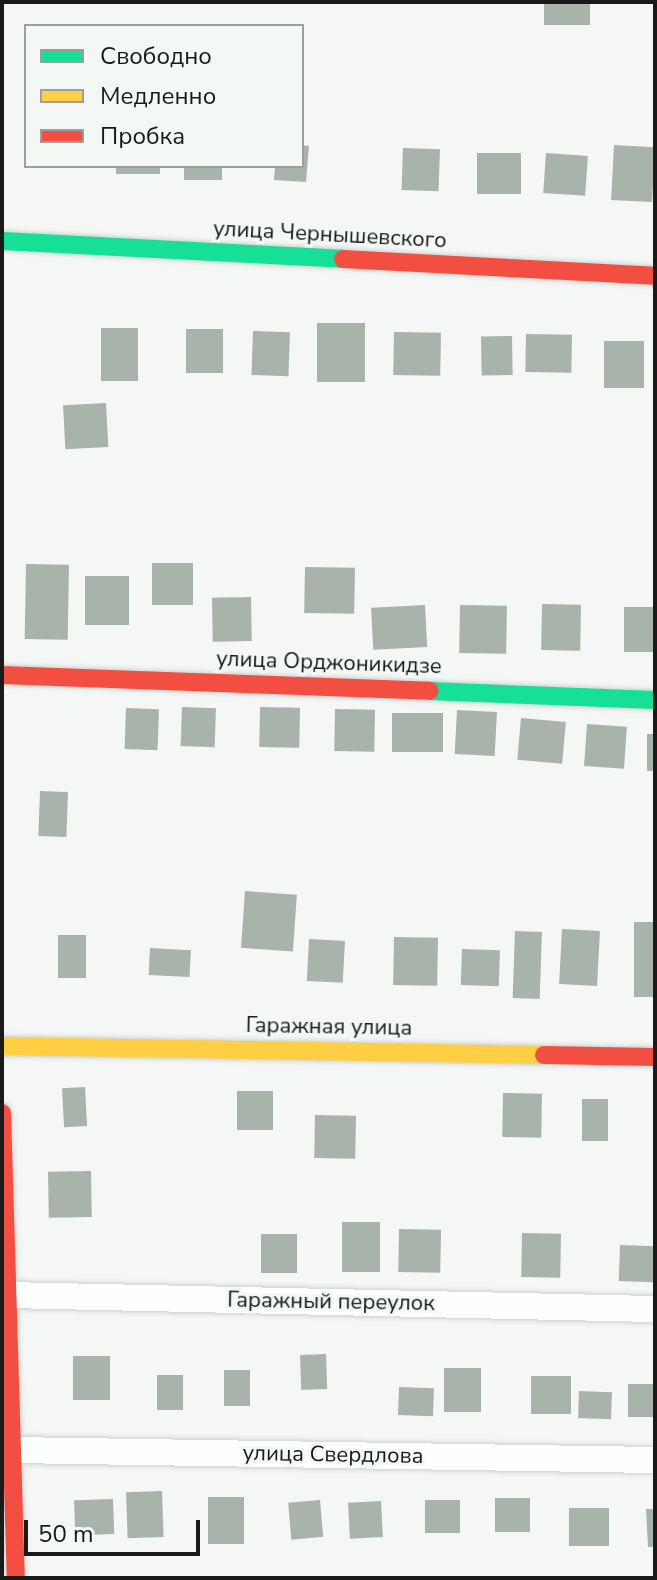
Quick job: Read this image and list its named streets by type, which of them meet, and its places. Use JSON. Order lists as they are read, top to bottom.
{
  "streets": {
    "street": [
      "улица Чернышевского",
      "улица Орджоникидзе",
      "Гаражная улица",
      "Гаражный переулок",
      "улица Свердлова"
    ]
  },
  "legend": ["Свободно", "Медленно", "Пробка"],
  "scale_bar": "50 m"
}
